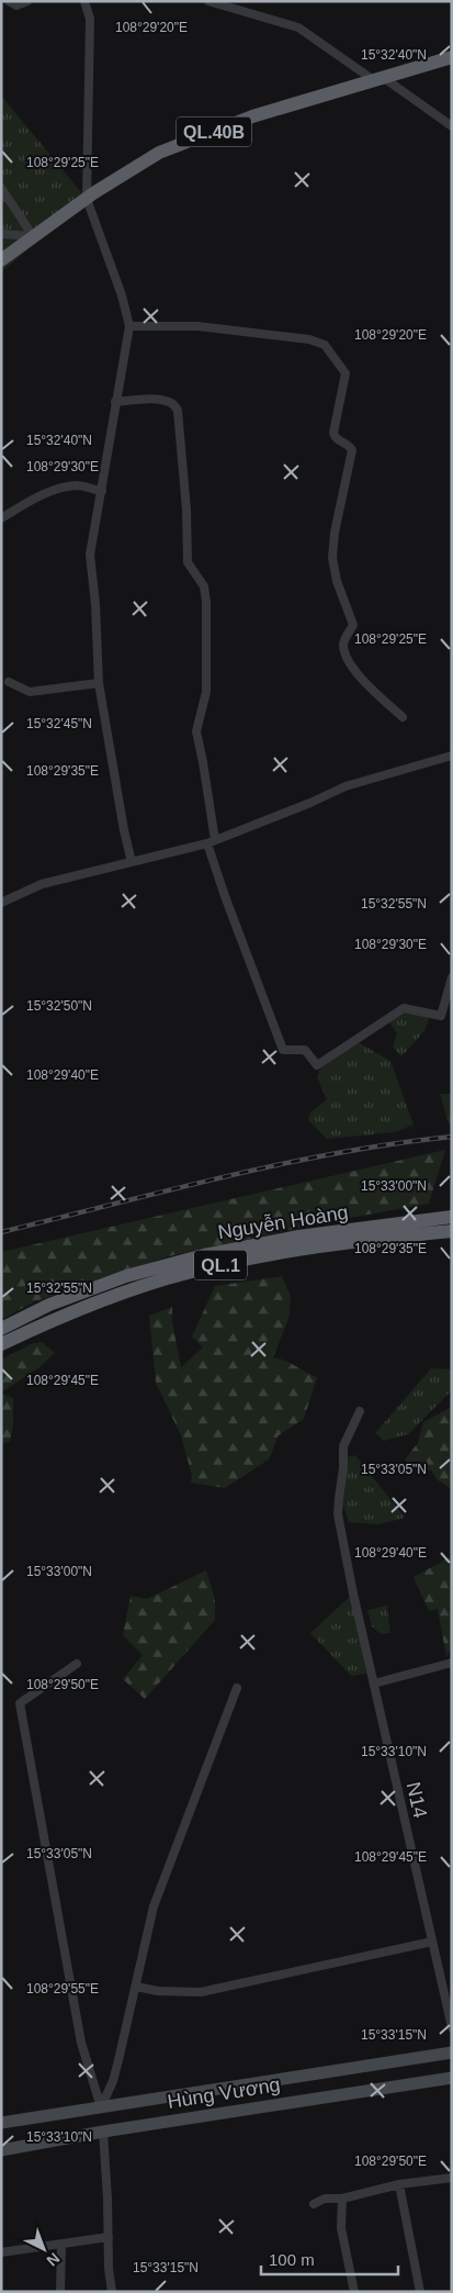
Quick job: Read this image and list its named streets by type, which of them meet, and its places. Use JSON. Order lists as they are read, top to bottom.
{
  "streets": {
    "highway": ["QL.40B", "Nguyễn Hoàng", "QL.1"],
    "main road": ["Hùng Vương"],
    "street": ["N14"]
  },
  "scale_bar": "100 m",
  "north": "bottom right",
  "coordinates": [
    "108°29'20\"E",
    "15°32'40\"N",
    "108°29'25\"E",
    "108°29'30\"E",
    "15°32'45\"N",
    "108°29'35\"E",
    "15°32'55\"N",
    "15°32'50\"N",
    "108°29'40\"E",
    "15°33'00\"N",
    "108°29'45\"E",
    "15°33'05\"N",
    "108°29'50\"E",
    "15°33'10\"N",
    "108°29'55\"E",
    "15°33'15\"N"
  ]
}
